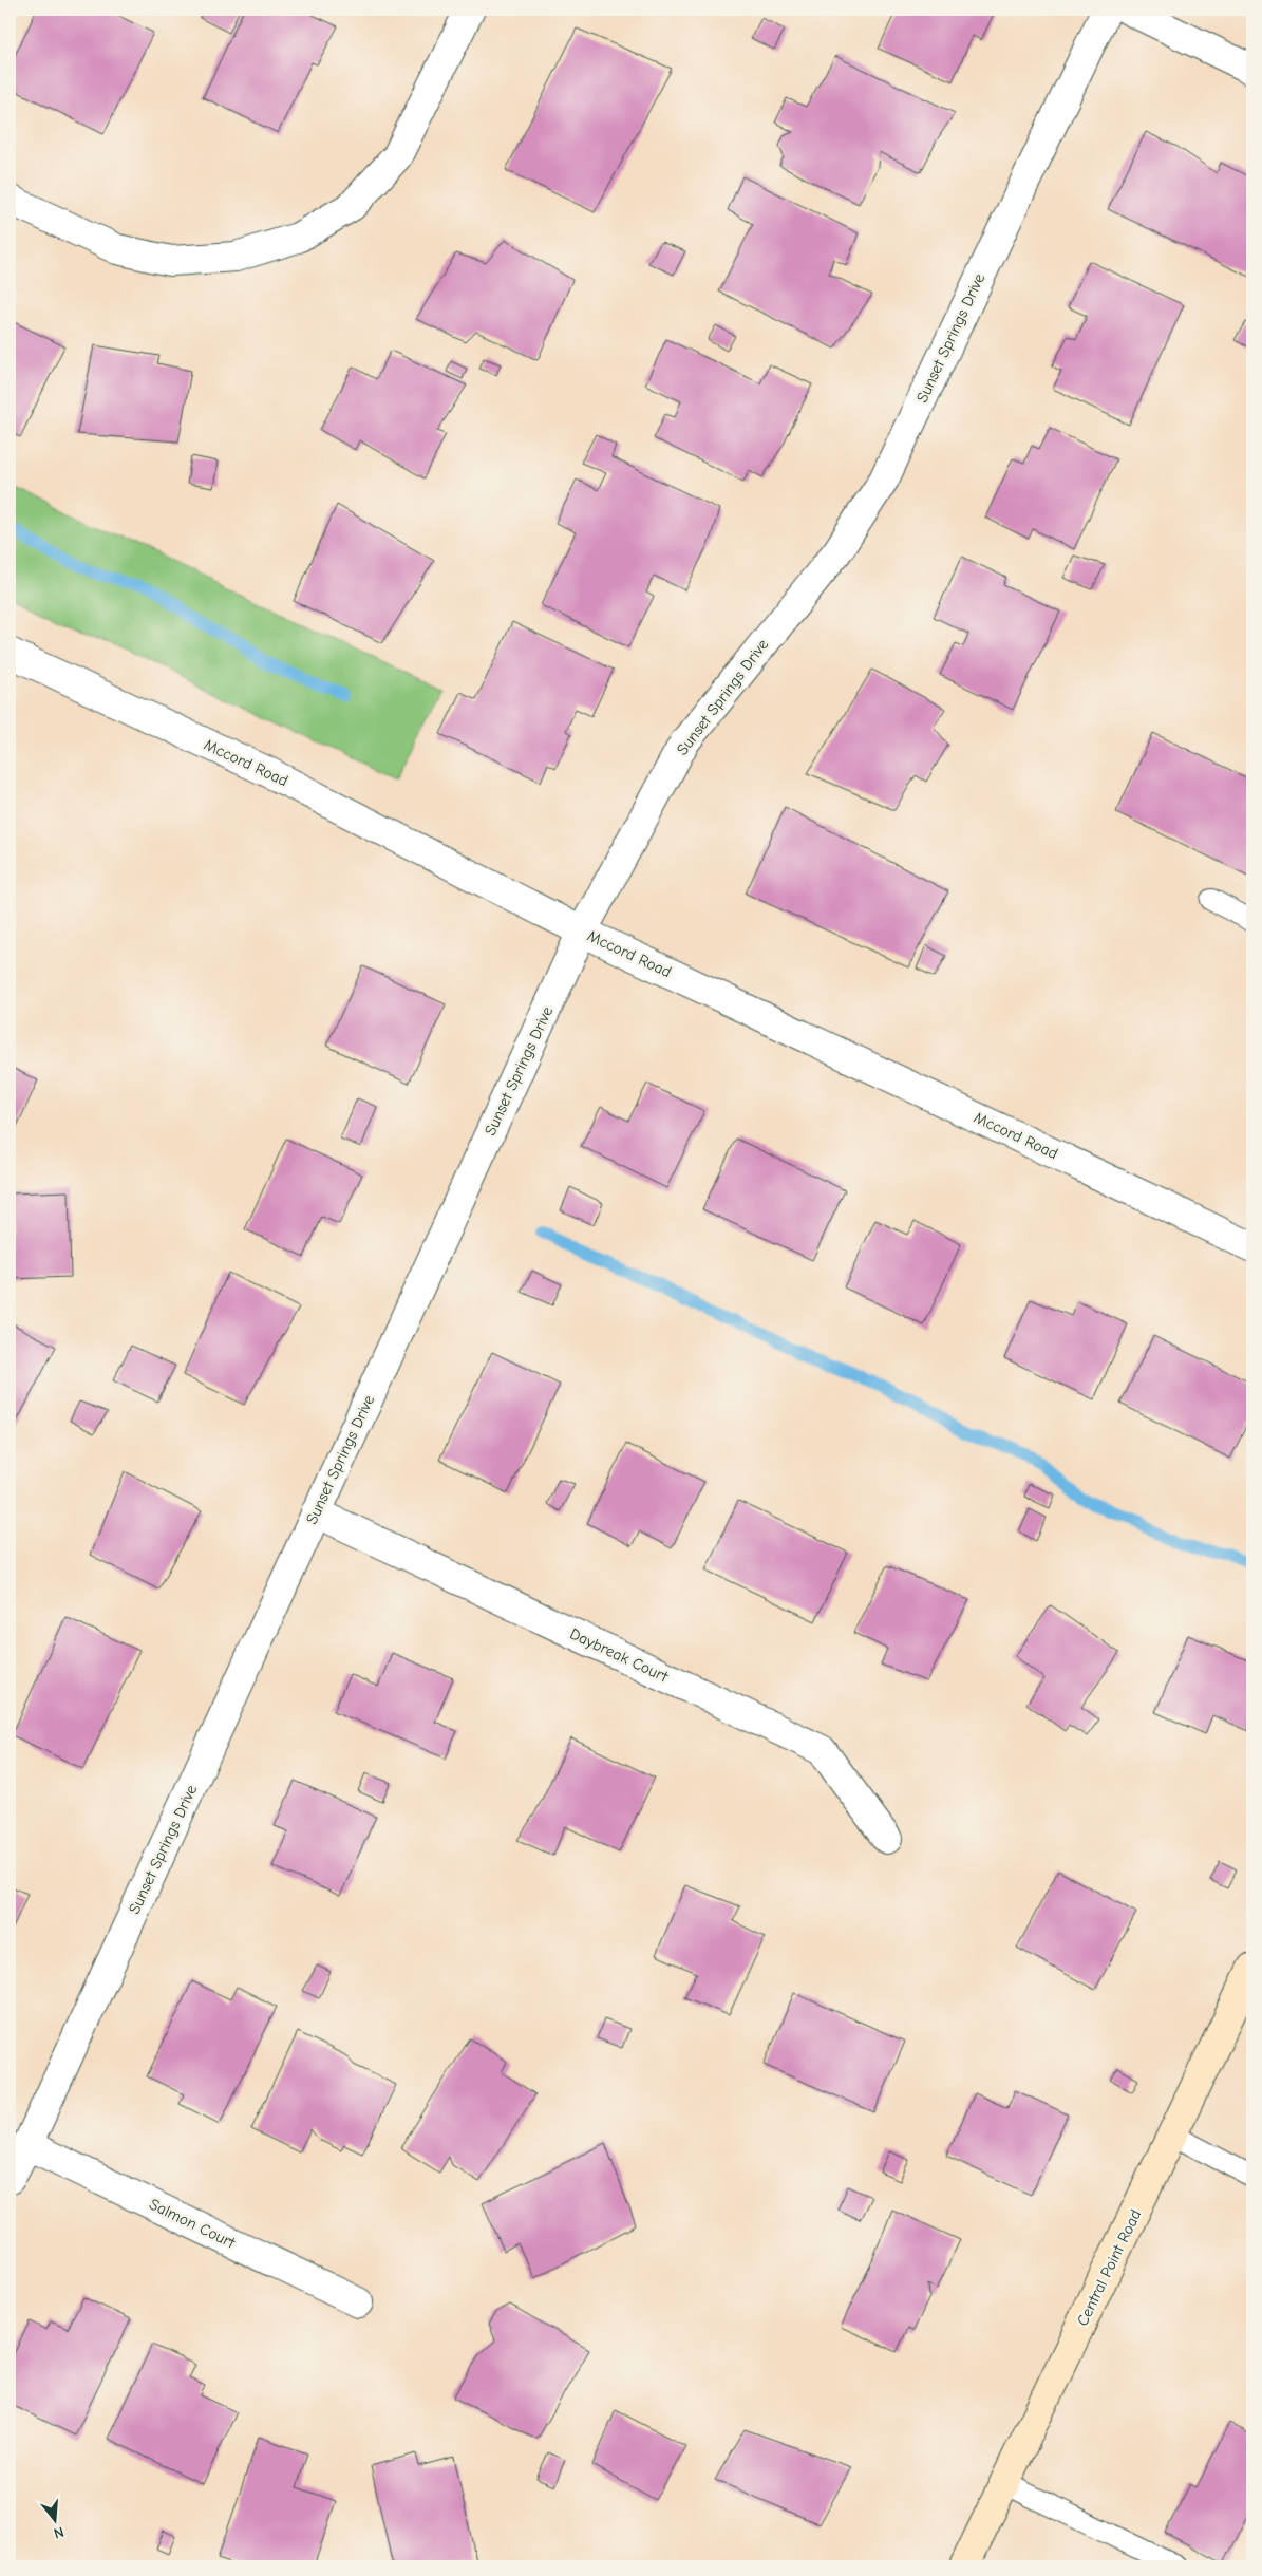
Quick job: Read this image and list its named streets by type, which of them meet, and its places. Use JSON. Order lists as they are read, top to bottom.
{
  "streets": {
    "street": [
      "Sunset Springs Drive",
      "Mccord Road",
      "Daybreak Court",
      "Salmon Court",
      "Central Point Road"
    ]
  },
  "crossings": [
    ["Sunset Springs Drive", "Mccord Road"],
    ["Sunset Springs Drive", "Daybreak Court"],
    ["Sunset Springs Drive", "Salmon Court"]
  ],
  "north": "bottom"
}
